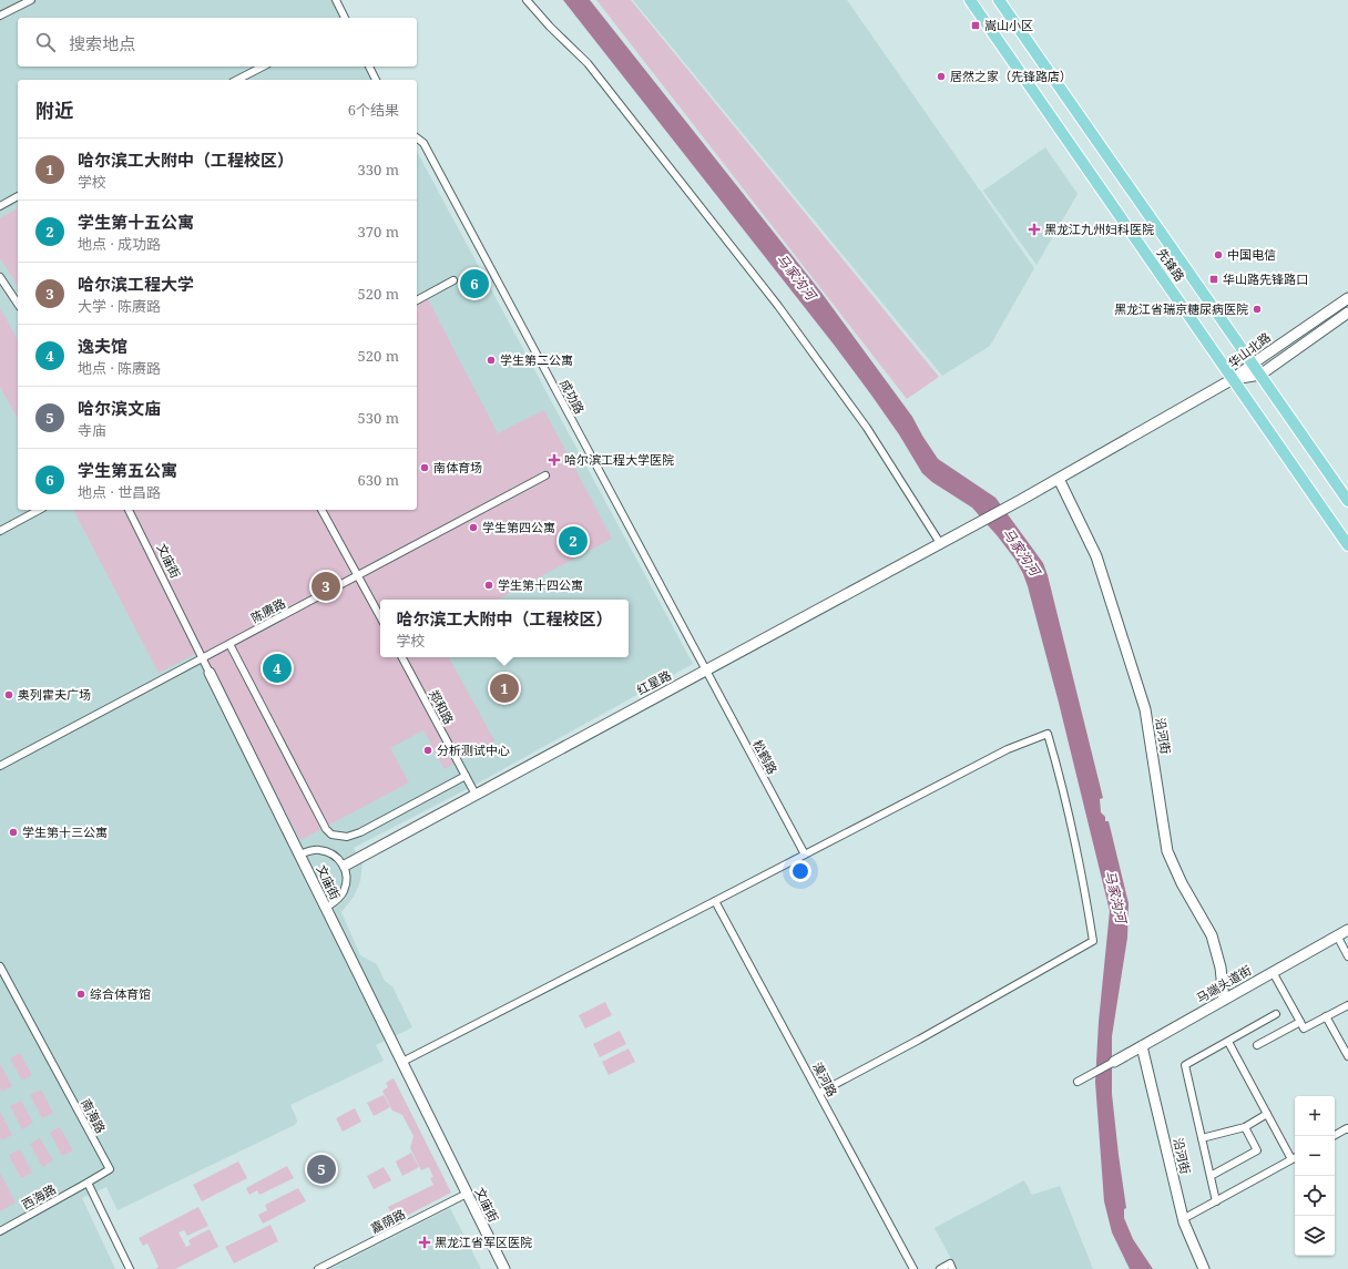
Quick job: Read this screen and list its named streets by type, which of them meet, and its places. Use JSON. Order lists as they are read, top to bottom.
{
  "streets": {
    "main road": [
      "先锋路",
      "华山北路",
      "文庙街",
      "红星路",
      "沿河街",
      "马端头道街"
    ],
    "street": [
      "成功路",
      "陈赓路",
      "郑和路",
      "松鹤路",
      "漠河路",
      "南海路",
      "西海路",
      "嘉荫路"
    ]
  },
  "crossings": [
    ["先锋路", "华山北路"],
    ["先锋路", "红星路"],
    ["华山北路", "红星路"],
    ["成功路", "红星路"],
    ["成功路", "松鹤路"],
    ["文庙街", "陈赓路"],
    ["文庙街", "嘉荫路"],
    ["红星路", "郑和路"],
    ["红星路", "沿河街"],
    ["红星路", "松鹤路"],
    ["沿河街", "马端头道街"],
    ["南海路", "西海路"]
  ],
  "water": ["马家沟河"],
  "places": {
    "transit": ["嵩山小区", "华山路先锋路口"],
    "other": [
      "居然之家（先锋路店）",
      "中国电信",
      "黑龙江省瑞京糖尿病医院",
      "学生第二公寓",
      "南体育场",
      "学生第四公寓",
      "学生第十四公寓",
      "奥列霍夫广场",
      "分析测试中心",
      "学生第十三公寓",
      "综合体育馆"
    ],
    "health": ["黑龙江九州妇科医院", "哈尔滨工程大学医院", "黑龙江省军区医院"]
  },
  "page": {
    "search": "搜索地点",
    "heading": ["附近", "6个结果"],
    "list": [
      {
        "mark": "1",
        "name": "哈尔滨工大附中（工程校区）",
        "note": "学校",
        "value": "330 m"
      },
      {
        "mark": "2",
        "name": "学生第十五公寓",
        "note": "地点 · 成功路",
        "value": "370 m"
      },
      {
        "mark": "3",
        "name": "哈尔滨工程大学",
        "note": "大学 · 陈赓路",
        "value": "520 m"
      },
      {
        "mark": "4",
        "name": "逸夫馆",
        "note": "地点 · 陈赓路",
        "value": "520 m"
      },
      {
        "mark": "5",
        "name": "哈尔滨文庙",
        "note": "寺庙",
        "value": "530 m"
      },
      {
        "mark": "6",
        "name": "学生第五公寓",
        "note": "地点 · 世昌路",
        "value": "630 m"
      }
    ],
    "pins": [
      "6",
      "2",
      "3",
      "4",
      "1",
      "5"
    ],
    "popup": ["哈尔滨工大附中（工程校区）", "学校"],
    "map_buttons": ["+", "−"]
  }
}
